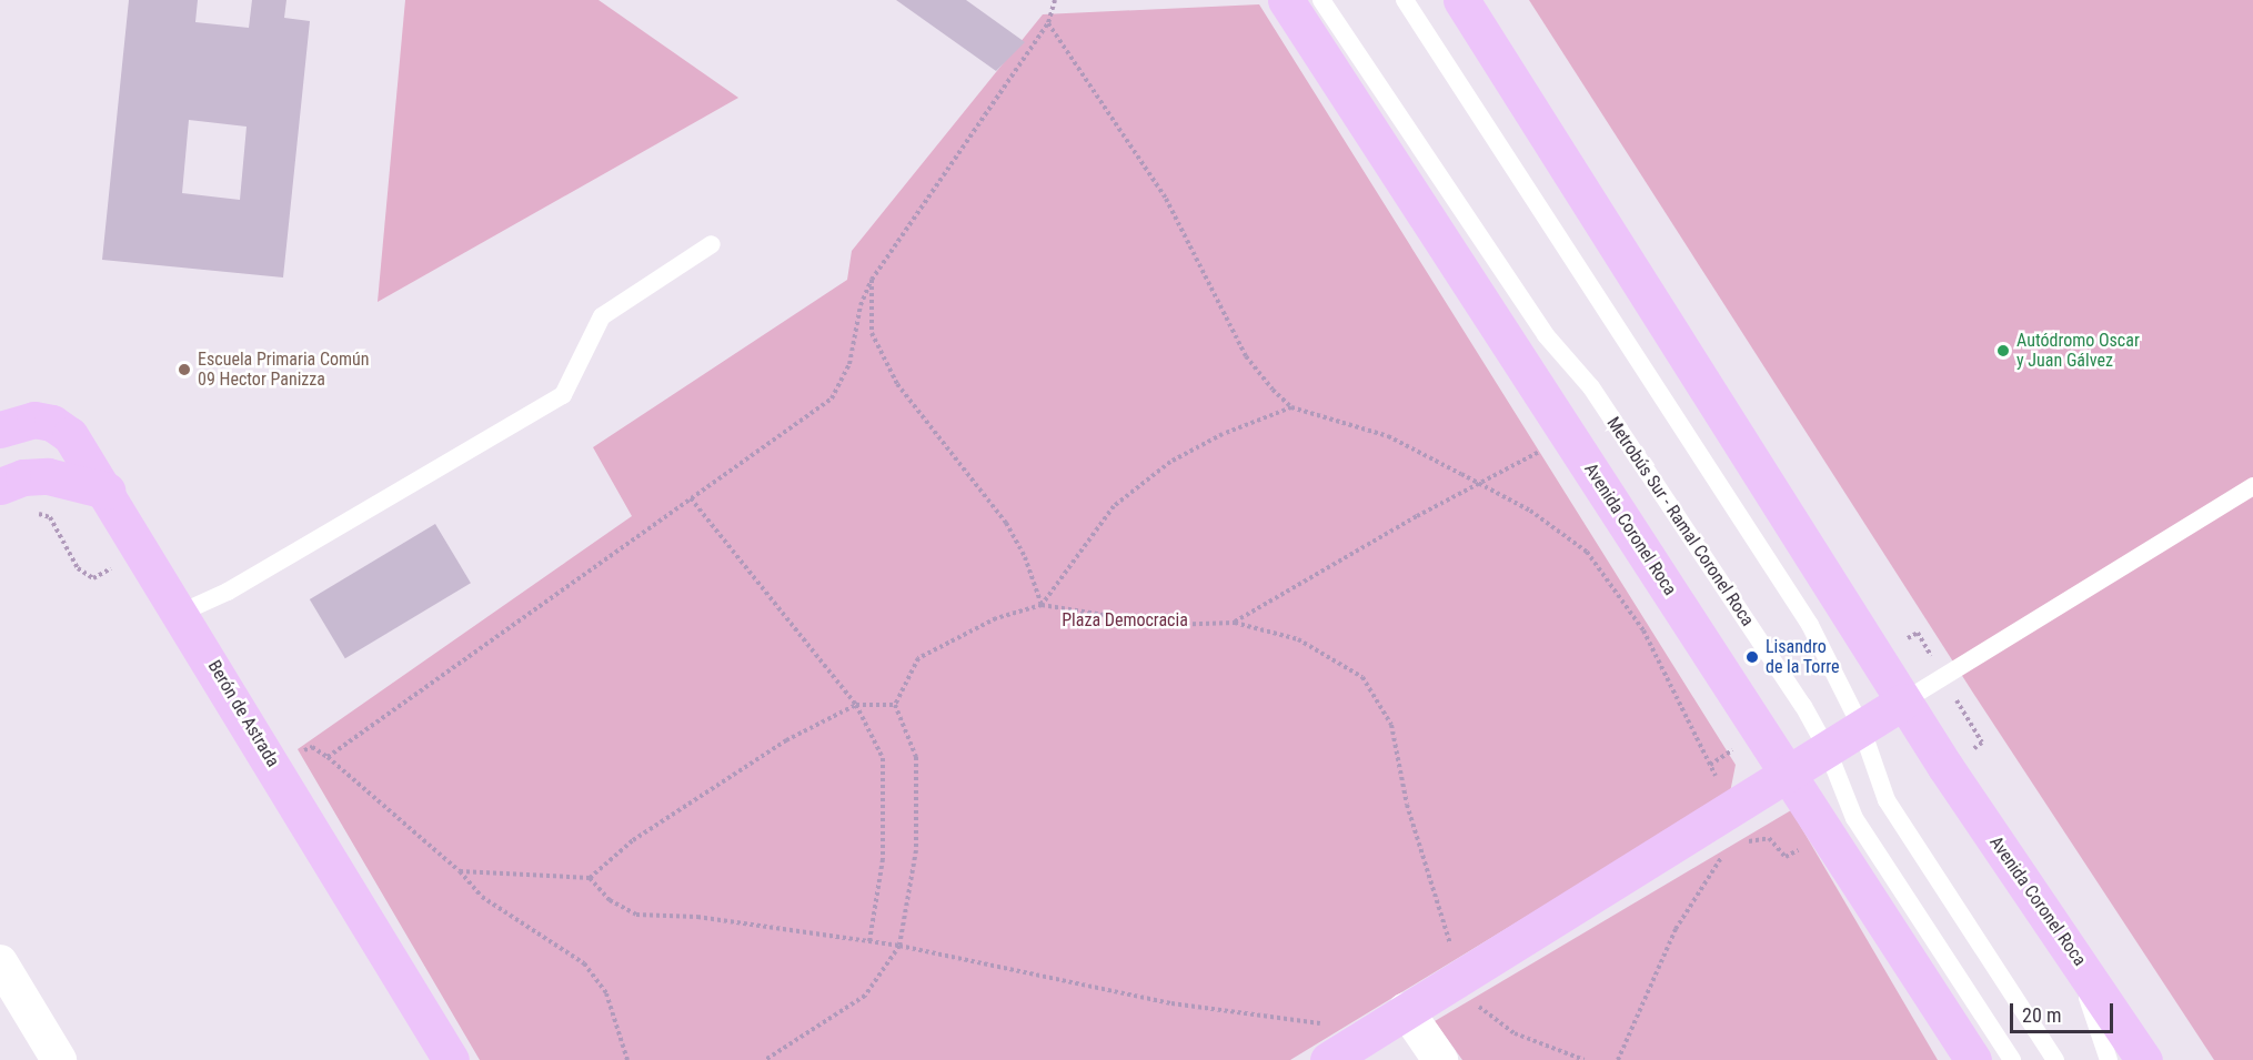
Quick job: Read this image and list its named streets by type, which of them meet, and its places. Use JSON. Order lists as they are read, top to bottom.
{
  "streets": {
    "main road": ["Avenida Coronel Roca", "Berón de Astrada"],
    "lane": ["Metrobús Sur - Ramal Coronel Roca"]
  },
  "parks": ["Plaza Democracia"],
  "places": ["Autódromo Oscar y Juan Gálvez", "Escuela Primaria Común 09 Hector Panizza", "Lisandro de la Torre"],
  "scale_bar": "20 m"
}
